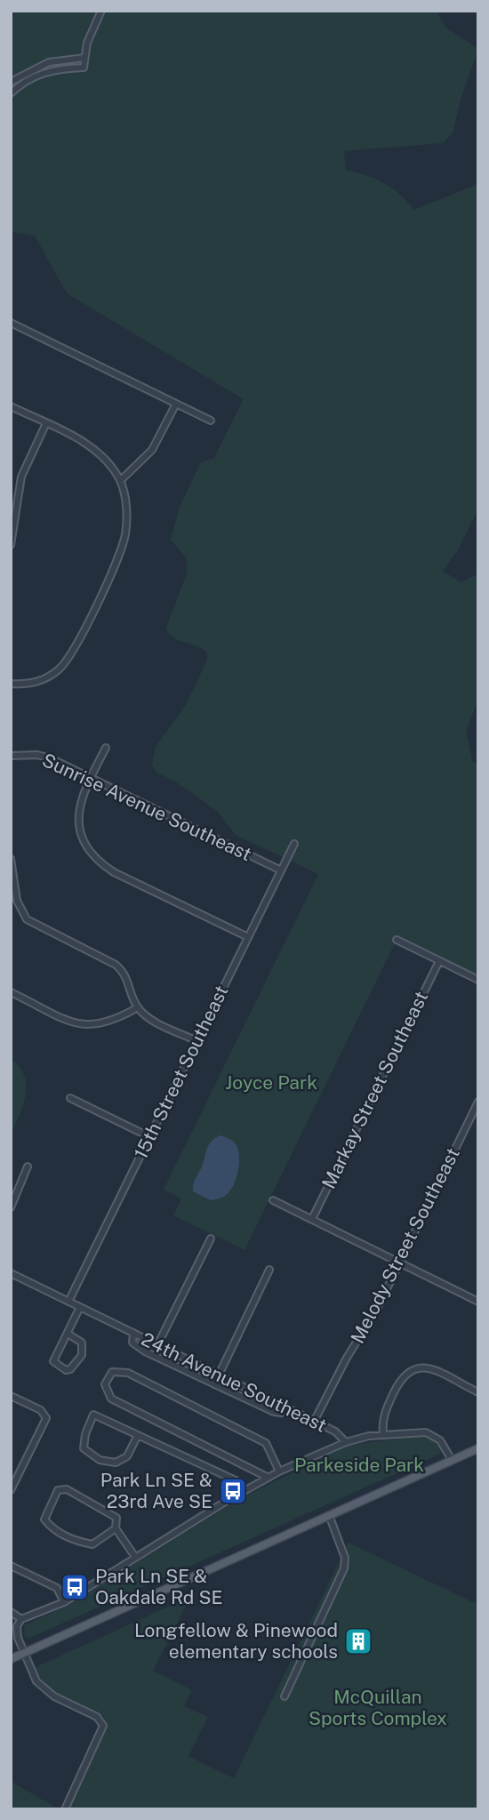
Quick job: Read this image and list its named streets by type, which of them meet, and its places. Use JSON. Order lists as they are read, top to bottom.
{
  "streets": {
    "street": [
      "Sunrise Avenue Southeast",
      "15th Street Southeast",
      "Markay Street Southeast",
      "Melody Street Southeast",
      "24th Avenue Southeast"
    ]
  },
  "crossings": [
    ["Sunrise Avenue Southeast", "15th Street Southeast"],
    ["15th Street Southeast", "24th Avenue Southeast"],
    ["Melody Street Southeast", "24th Avenue Southeast"]
  ],
  "parks": ["Joyce Park", "Parkeside Park", "McQuillan Sports Complex"],
  "places": {
    "bus stop": ["Park Ln SE & 23rd Ave SE", "Park Ln SE & Oakdale Rd SE"],
    "building": ["Longfellow & Pinewood elementary schools"]
  }
}
